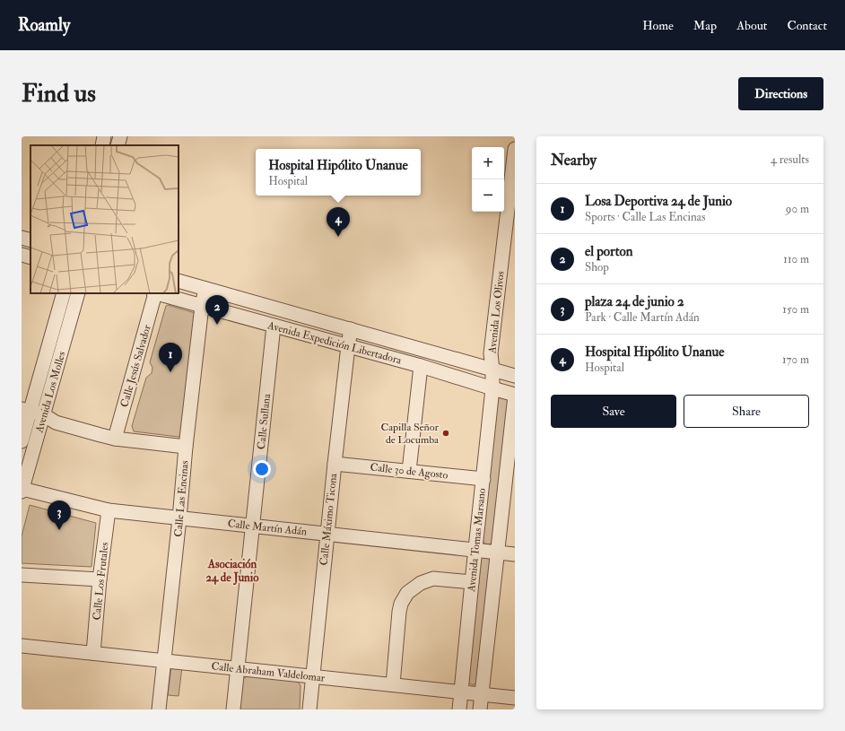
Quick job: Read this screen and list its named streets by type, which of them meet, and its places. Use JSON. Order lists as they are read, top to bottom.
{
  "streets": {
    "street": [
      "Avenida Los Olivos",
      "Avenida Expedición Libertadora",
      "Calle Jesús Salvador",
      "Avenida Los Molles",
      "Calle Sullana",
      "Calle 30 de Agosto",
      "Calle Las Encinas",
      "Calle Máximo Ticona",
      "Calle Martín Adán",
      "Avenida Tomas Marsano",
      "Calle Los Frutales",
      "Calle Abraham Valdelomar"
    ]
  },
  "crossings": [
    ["Avenida Los Olivos", "Avenida Expedición Libertadora"],
    ["Avenida Los Olivos", "Avenida Tomas Marsano"],
    ["Avenida Expedición Libertadora", "Calle Sullana"],
    ["Avenida Expedición Libertadora", "Calle Las Encinas"],
    ["Avenida Expedición Libertadora", "Calle Máximo Ticona"],
    ["Avenida Expedición Libertadora", "Avenida Tomas Marsano"],
    ["Avenida Los Molles", "Calle Martín Adán"],
    ["Calle Sullana", "Calle Martín Adán"],
    ["Calle Sullana", "Calle Abraham Valdelomar"],
    ["Calle 30 de Agosto", "Calle Máximo Ticona"],
    ["Calle 30 de Agosto", "Avenida Tomas Marsano"],
    ["Calle Las Encinas", "Calle Martín Adán"],
    ["Calle Las Encinas", "Calle Abraham Valdelomar"],
    ["Calle Máximo Ticona", "Calle Martín Adán"],
    ["Calle Máximo Ticona", "Calle Abraham Valdelomar"],
    ["Calle Martín Adán", "Avenida Tomas Marsano"],
    ["Calle Martín Adán", "Calle Los Frutales"],
    ["Avenida Tomas Marsano", "Calle Abraham Valdelomar"],
    ["Calle Los Frutales", "Calle Abraham Valdelomar"]
  ],
  "districts": ["Asociación 24 de Junio"],
  "places": ["Capilla Señor de Locumba"],
  "page": {
    "header": "Roamly",
    "nav": [
      "Home",
      "Map",
      "About",
      "Contact"
    ],
    "buttons": [
      "Directions",
      ["Save", "Share"]
    ],
    "title": "Find us",
    "heading": ["Nearby", "4 results"],
    "map_buttons": ["+", "−"],
    "popup": ["Hospital Hipólito Unanue", "Hospital"],
    "list": [
      {
        "mark": "1",
        "name": "Losa Deportiva 24 de Junio",
        "note": "Sports · Calle Las Encinas",
        "value": "90 m"
      },
      {
        "mark": "2",
        "name": "el porton",
        "note": "Shop",
        "value": "110 m"
      },
      {
        "mark": "3",
        "name": "plaza 24 de junio 2",
        "note": "Park · Calle Martín Adán",
        "value": "150 m"
      },
      {
        "mark": "4",
        "name": "Hospital Hipólito Unanue",
        "note": "Hospital",
        "value": "170 m"
      }
    ],
    "pins": [
      "4",
      "2",
      "1",
      "3"
    ]
  }
}
